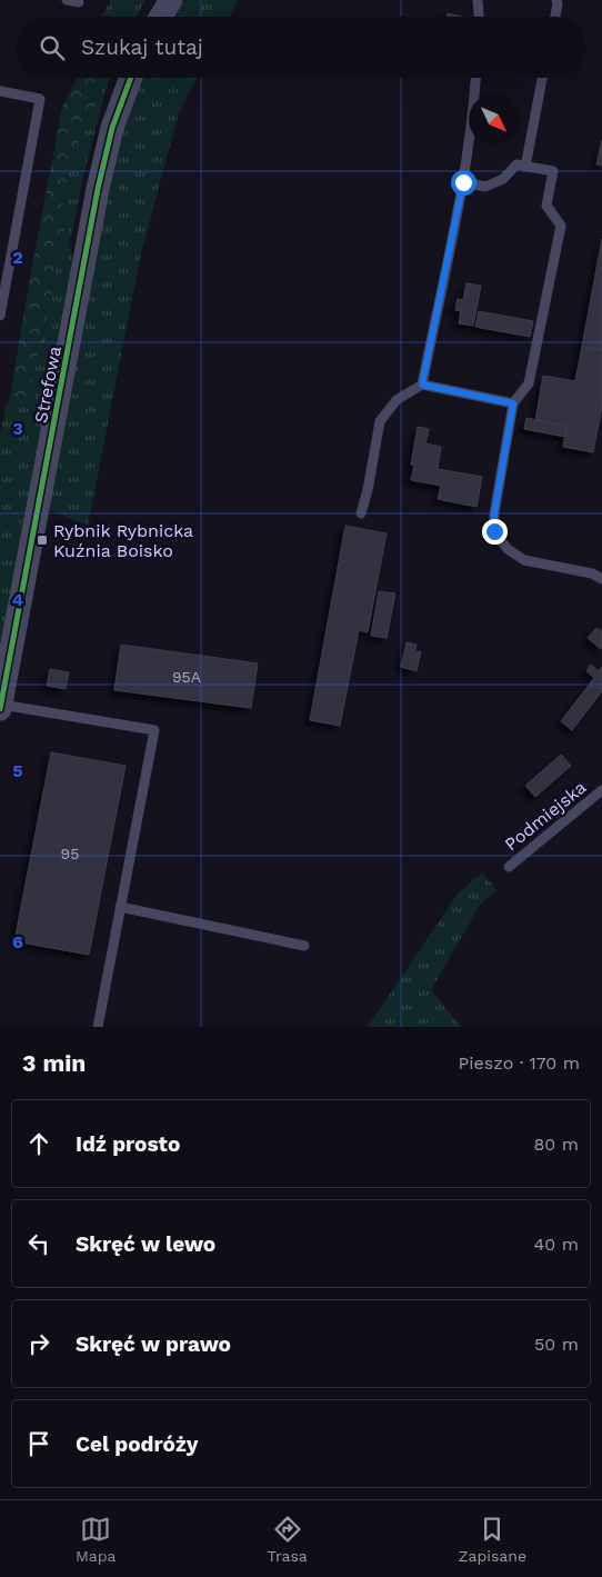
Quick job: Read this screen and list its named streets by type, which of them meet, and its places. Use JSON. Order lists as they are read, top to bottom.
{
  "streets": {
    "street": ["Strefowa"],
    "lane": ["Podmiejska"]
  },
  "places": {
    "transit": ["Rybnik Rybnicka Kuźnia Boisko"]
  },
  "house_numbers": ["95A", "95"],
  "north": "bottom right",
  "page": {
    "search": "Szukaj tutaj",
    "heading": ["3 min", "Pieszo · 170 m"],
    "list": [
      ["Idź prosto", "80 m"],
      ["Skręć w lewo", "40 m"],
      ["Skręć w prawo", "50 m"],
      "Cel podróży"
    ],
    "nav": ["Mapa", "Trasa", "Zapisane"]
  },
  "grid": {
    "rows": [
      "2",
      "3",
      "4",
      "5",
      "6"
    ]
  }
}
